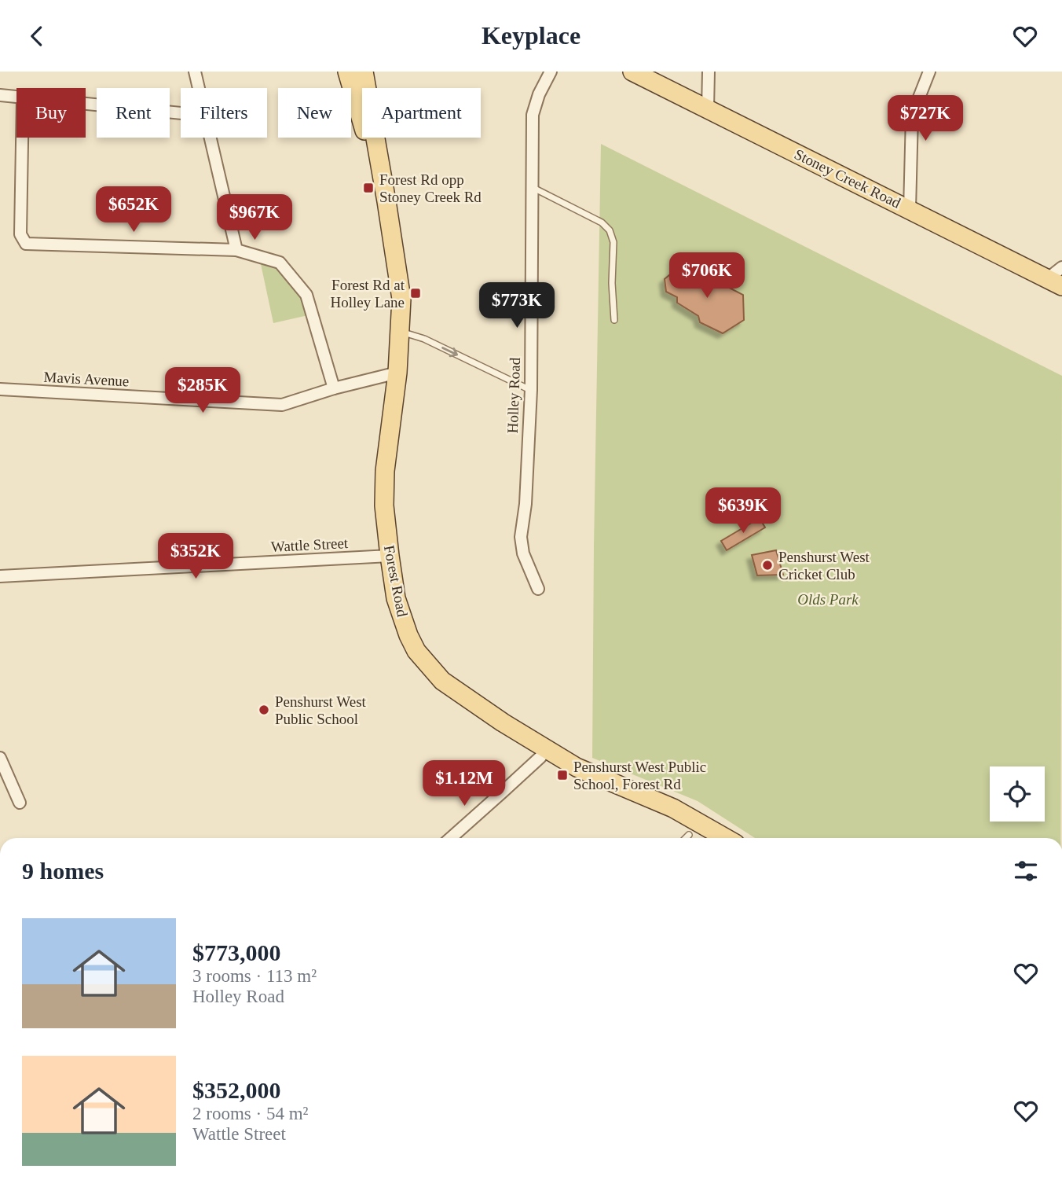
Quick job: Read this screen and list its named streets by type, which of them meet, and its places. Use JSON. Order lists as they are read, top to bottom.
{
  "streets": {
    "main road": ["Stoney Creek Road", "Forest Road"],
    "street": ["Mavis Avenue", "Holley Road", "Wattle Street"]
  },
  "crossings": [
    ["Mavis Avenue", "Forest Road"],
    ["Wattle Street", "Forest Road"]
  ],
  "parks": ["Olds Park"],
  "places": {
    "transit": ["Forest Rd opp Stoney Creek Rd", "Forest Rd at Holley Lane", "Penshurst West Public School, Forest Rd"],
    "other": ["Penshurst West Cricket Club", "Penshurst West Public School"]
  },
  "page": {
    "header": "Keyplace",
    "chip": [
      "Buy",
      "Rent",
      "Filters",
      "New",
      "Apartment"
    ],
    "price": [
      "$727K",
      "$652K",
      "$967K",
      "$706K",
      "$773K",
      "$285K",
      "$639K",
      "$352K",
      "$1.12M"
    ],
    "heading": "9 homes",
    "list": [
      {
        "name": "$773,000",
        "note": "3 rooms · 113 m² · Holley Road"
      },
      {
        "name": "$352,000",
        "note": "2 rooms · 54 m² · Wattle Street"
      }
    ]
  }
}
